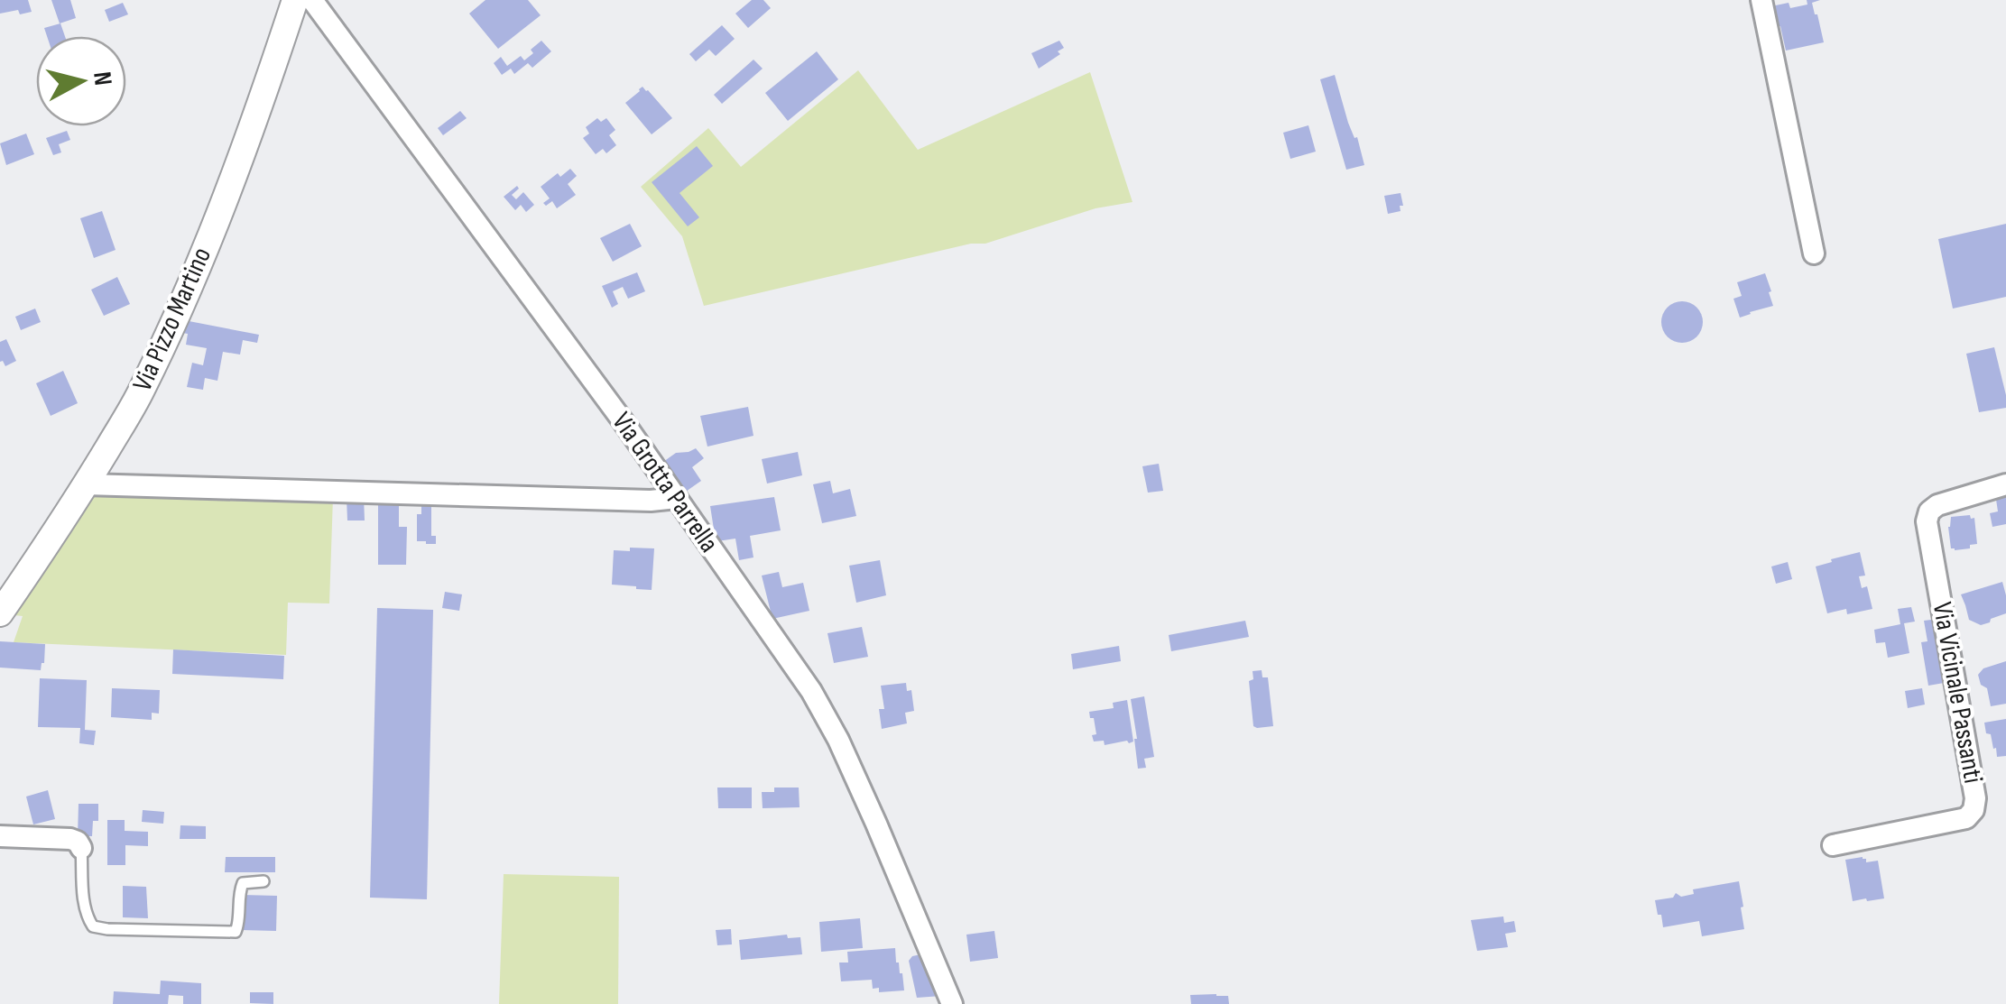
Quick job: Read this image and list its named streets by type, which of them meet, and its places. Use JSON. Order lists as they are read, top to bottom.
{
  "streets": {
    "street": ["Via Pizzo Martino", "Via Grotta Parrella", "Via Vicinale Passanti"]
  },
  "north": "right"
}
